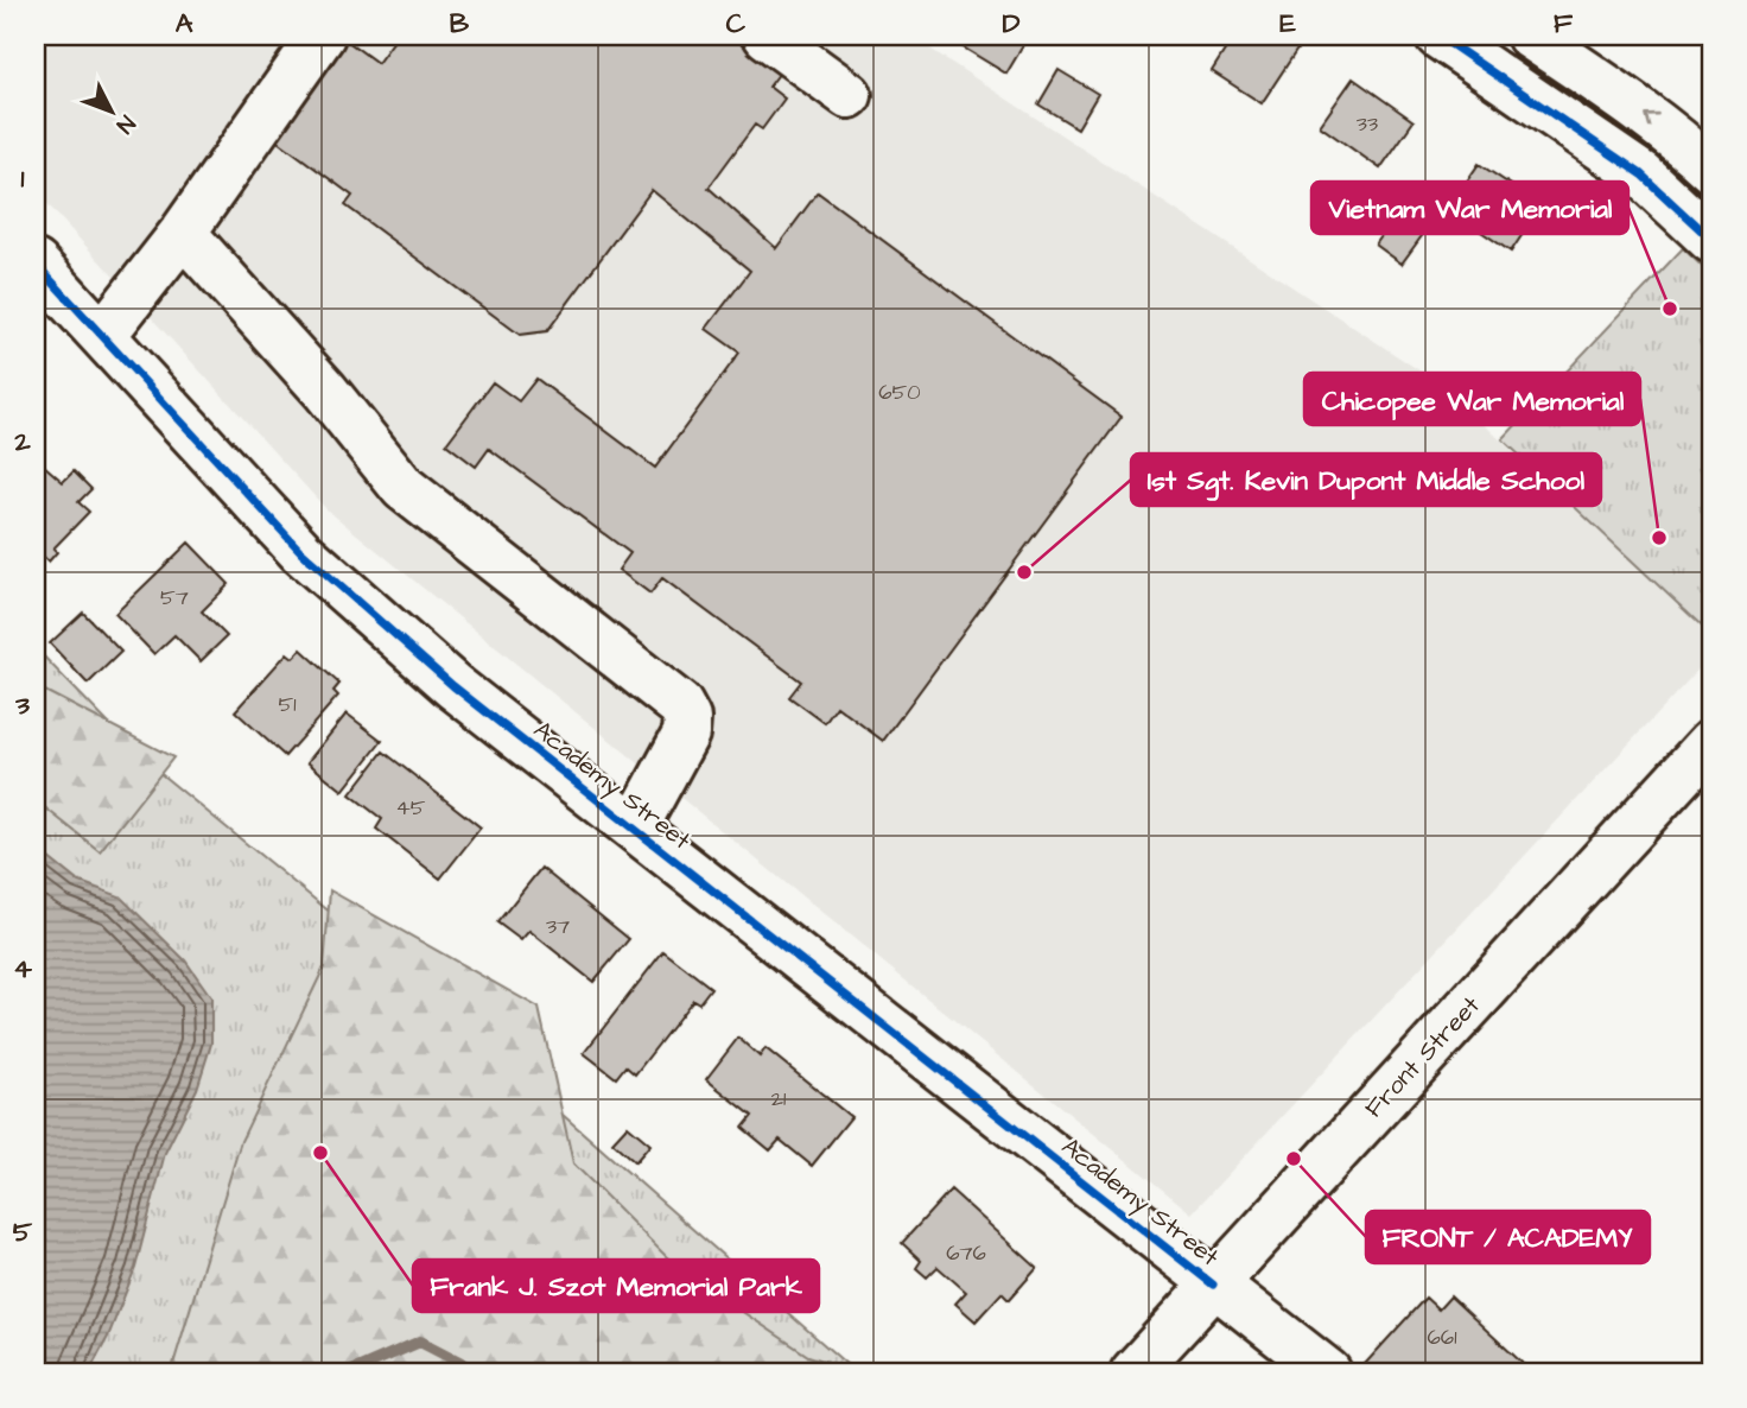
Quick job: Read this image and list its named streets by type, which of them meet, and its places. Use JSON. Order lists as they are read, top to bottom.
{
  "streets": {
    "street": ["Academy Street", "Front Street"]
  },
  "crossings": [
    ["Academy Street", "Front Street"]
  ],
  "places": [
    "Vietnam War Memorial",
    "Chicopee War Memorial",
    "Ist Sgt. Kevin Dupont Middle School",
    "Frank J. Szot Memorial Park",
    "FRONT / ACADEMY"
  ],
  "house_numbers": [
    "33",
    "650",
    "57",
    "51",
    "45",
    "37",
    "21",
    "676",
    "661"
  ],
  "north": "bottom right",
  "grid": {
    "columns": [
      "A",
      "B",
      "C",
      "D",
      "E",
      "F"
    ],
    "rows": [
      "1",
      "2",
      "3",
      "4",
      "5"
    ]
  }
}
